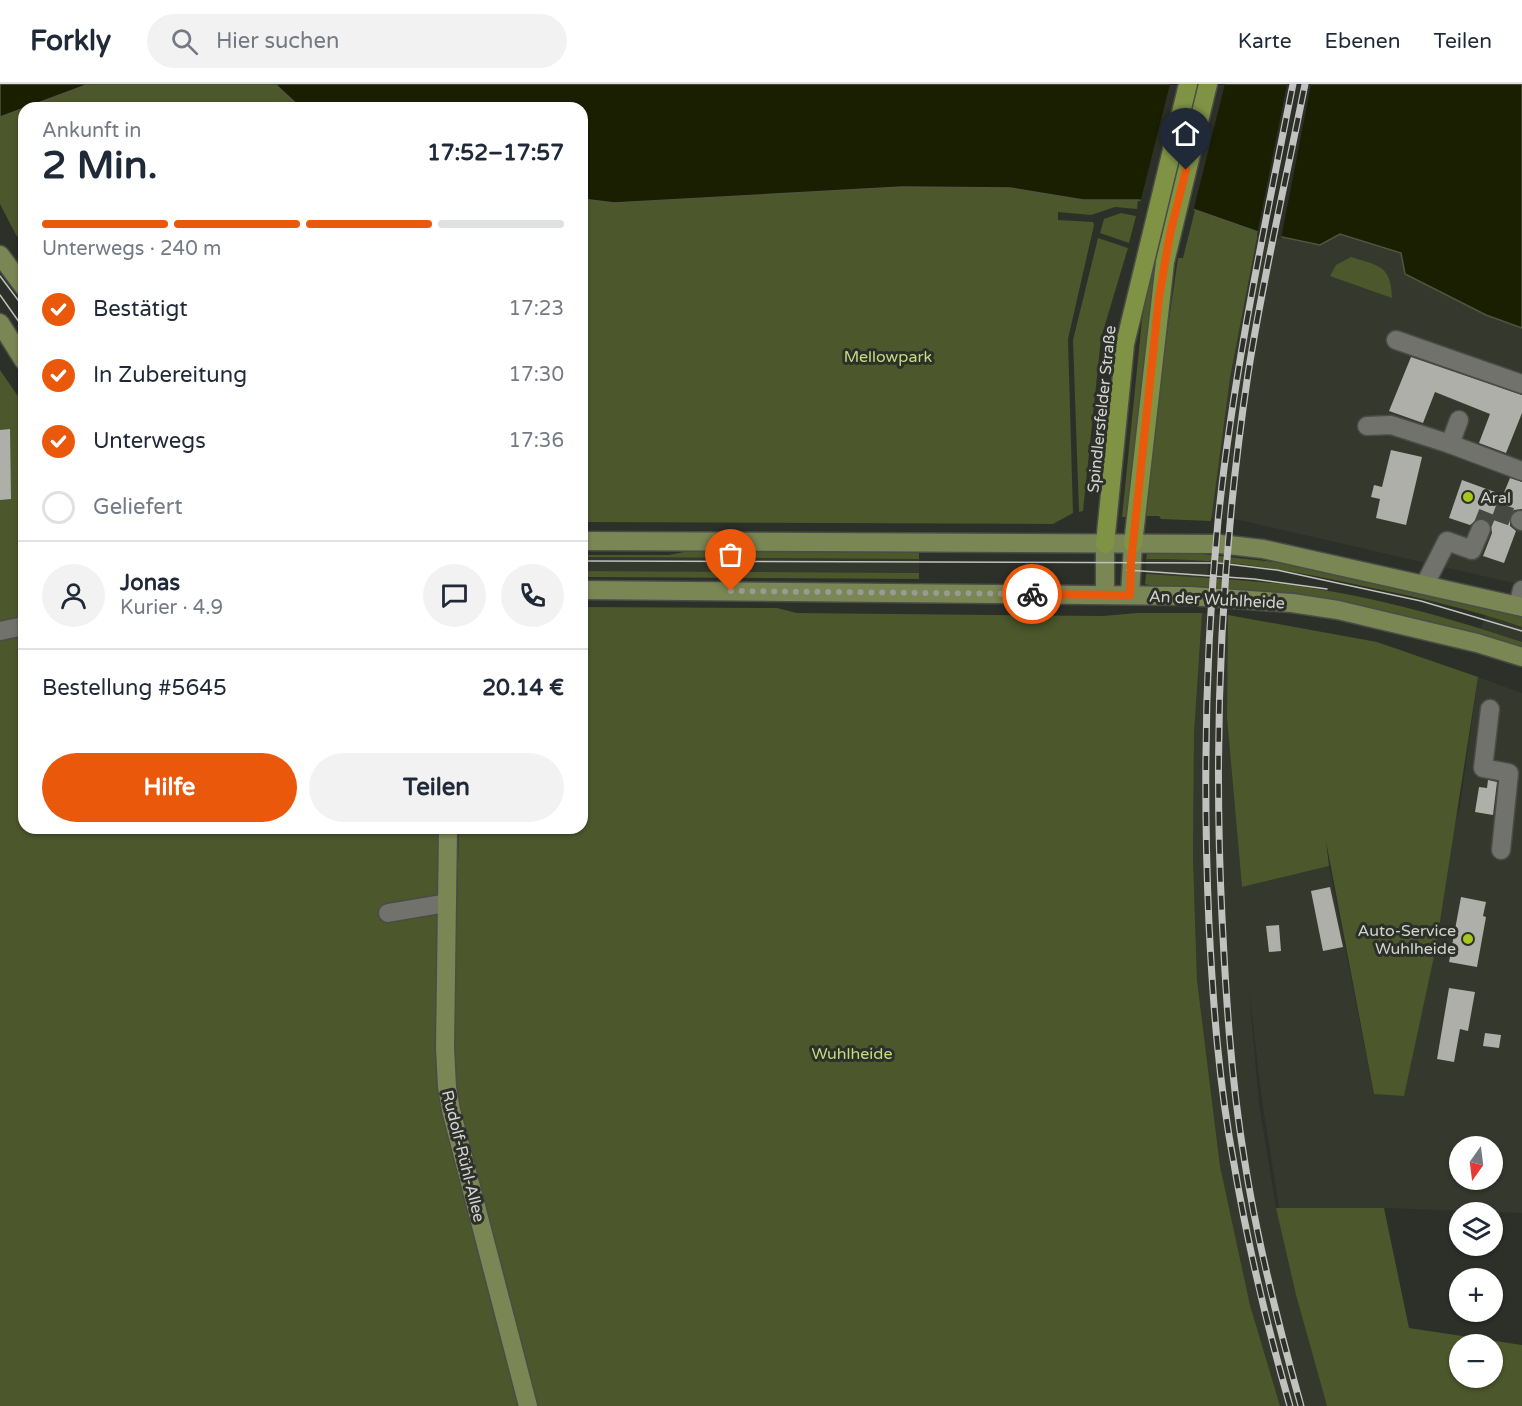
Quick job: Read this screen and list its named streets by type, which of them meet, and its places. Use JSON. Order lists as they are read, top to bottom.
{
  "streets": {
    "highway": ["Spindlersfelder Straße"],
    "main road": ["An der Wuhlheide", "Rudolf-Rühl-Allee"]
  },
  "crossings": [
    ["Spindlersfelder Straße", "An der Wuhlheide"]
  ],
  "parks": ["Mellowpark", "Wuhlheide"],
  "places": ["Aral", "Auto-Service Wuhlheide"],
  "north": "bottom",
  "page": {
    "header": "Forkly",
    "search": "Hier suchen",
    "nav": ["Karte", "Ebenen", "Teilen"],
    "heading": ["2 Min.", "Ankunft in", "17:52–17:57"],
    "panel": [
      "Jonas",
      "Kurier · 4.9",
      "Bestellung #5645",
      "20.14 €"
    ],
    "bar": "Unterwegs · 240 m",
    "list": [
      ["Bestätigt", "17:23"],
      ["In Zubereitung", "17:30"],
      ["Unterwegs", "17:36"],
      "Geliefert"
    ],
    "buttons": ["Hilfe", "Teilen"],
    "map_buttons": ["+", "−"]
  }
}
